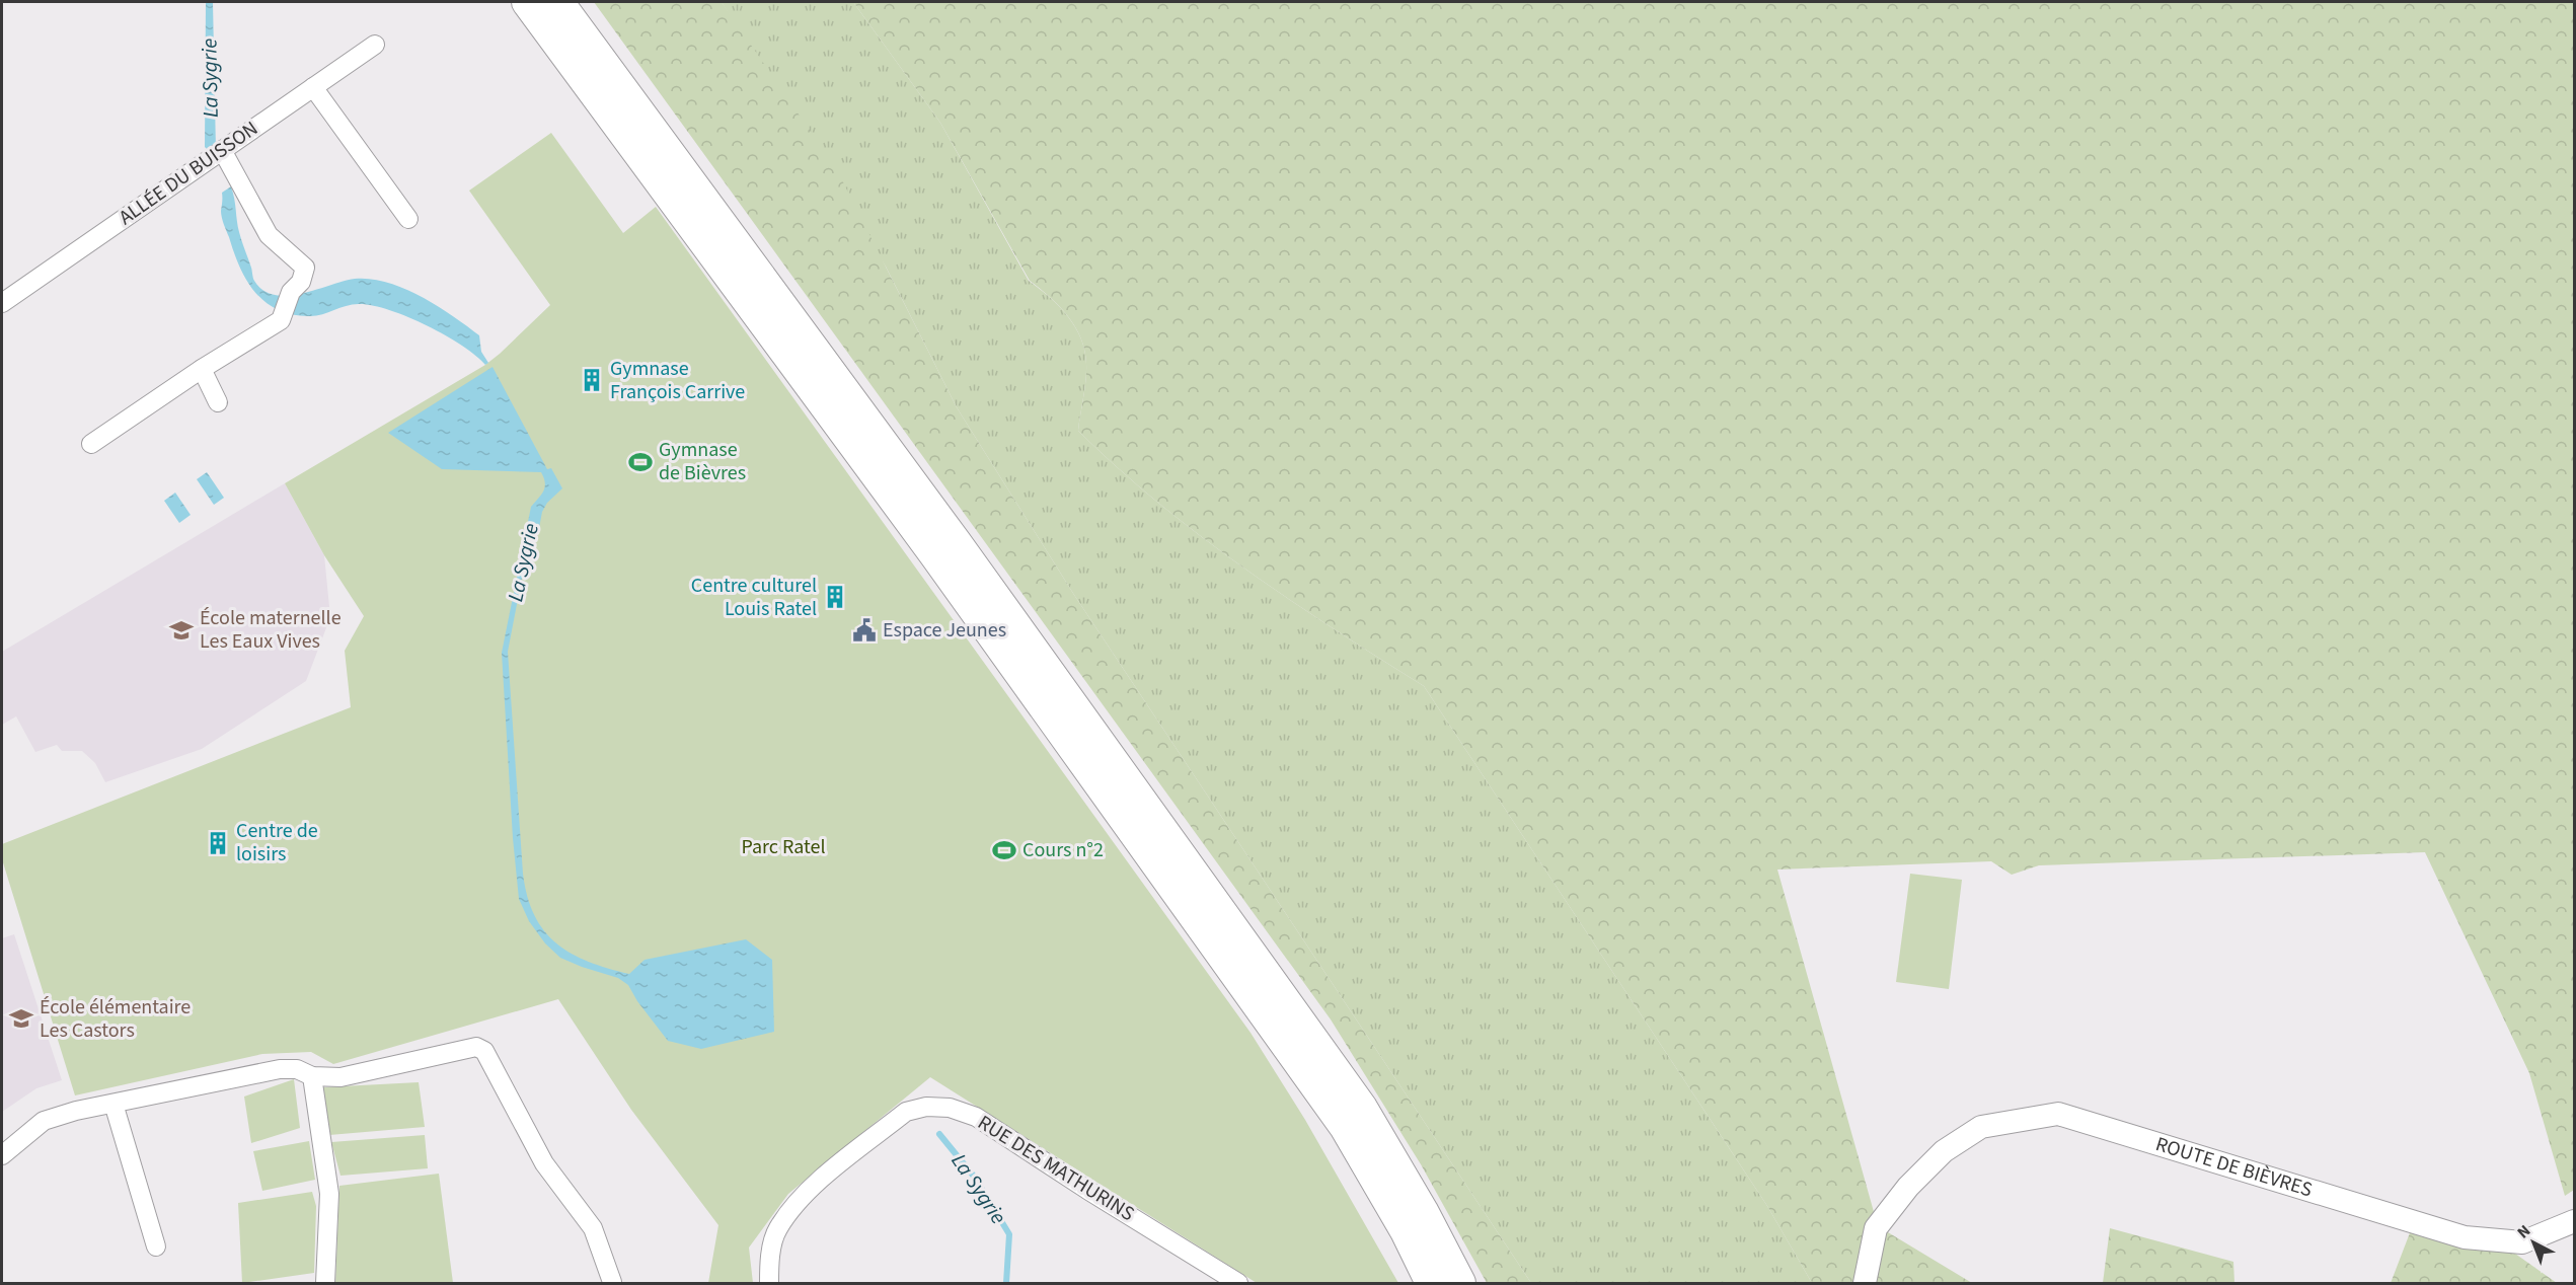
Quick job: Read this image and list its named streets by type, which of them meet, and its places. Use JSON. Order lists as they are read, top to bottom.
{
  "streets": {
    "street": ["ALLÉE DU BUISSON", "ROUTE DE BIÈVRES", "RUE DES MATHURINS"]
  },
  "water": ["La Sygrie"],
  "parks": ["Parc Ratel"],
  "places": {
    "building": ["Gymnase François Carrive", "Centre culturel Louis Ratel", "Centre de loisirs"],
    "sports": ["Gymnase de Bièvres", "Cours n°2"],
    "school or university": ["École maternelle Les Eaux Vives", "École élémentaire Les Castors"],
    "public building": ["Espace Jeunes"]
  },
  "north": "top left"
}
